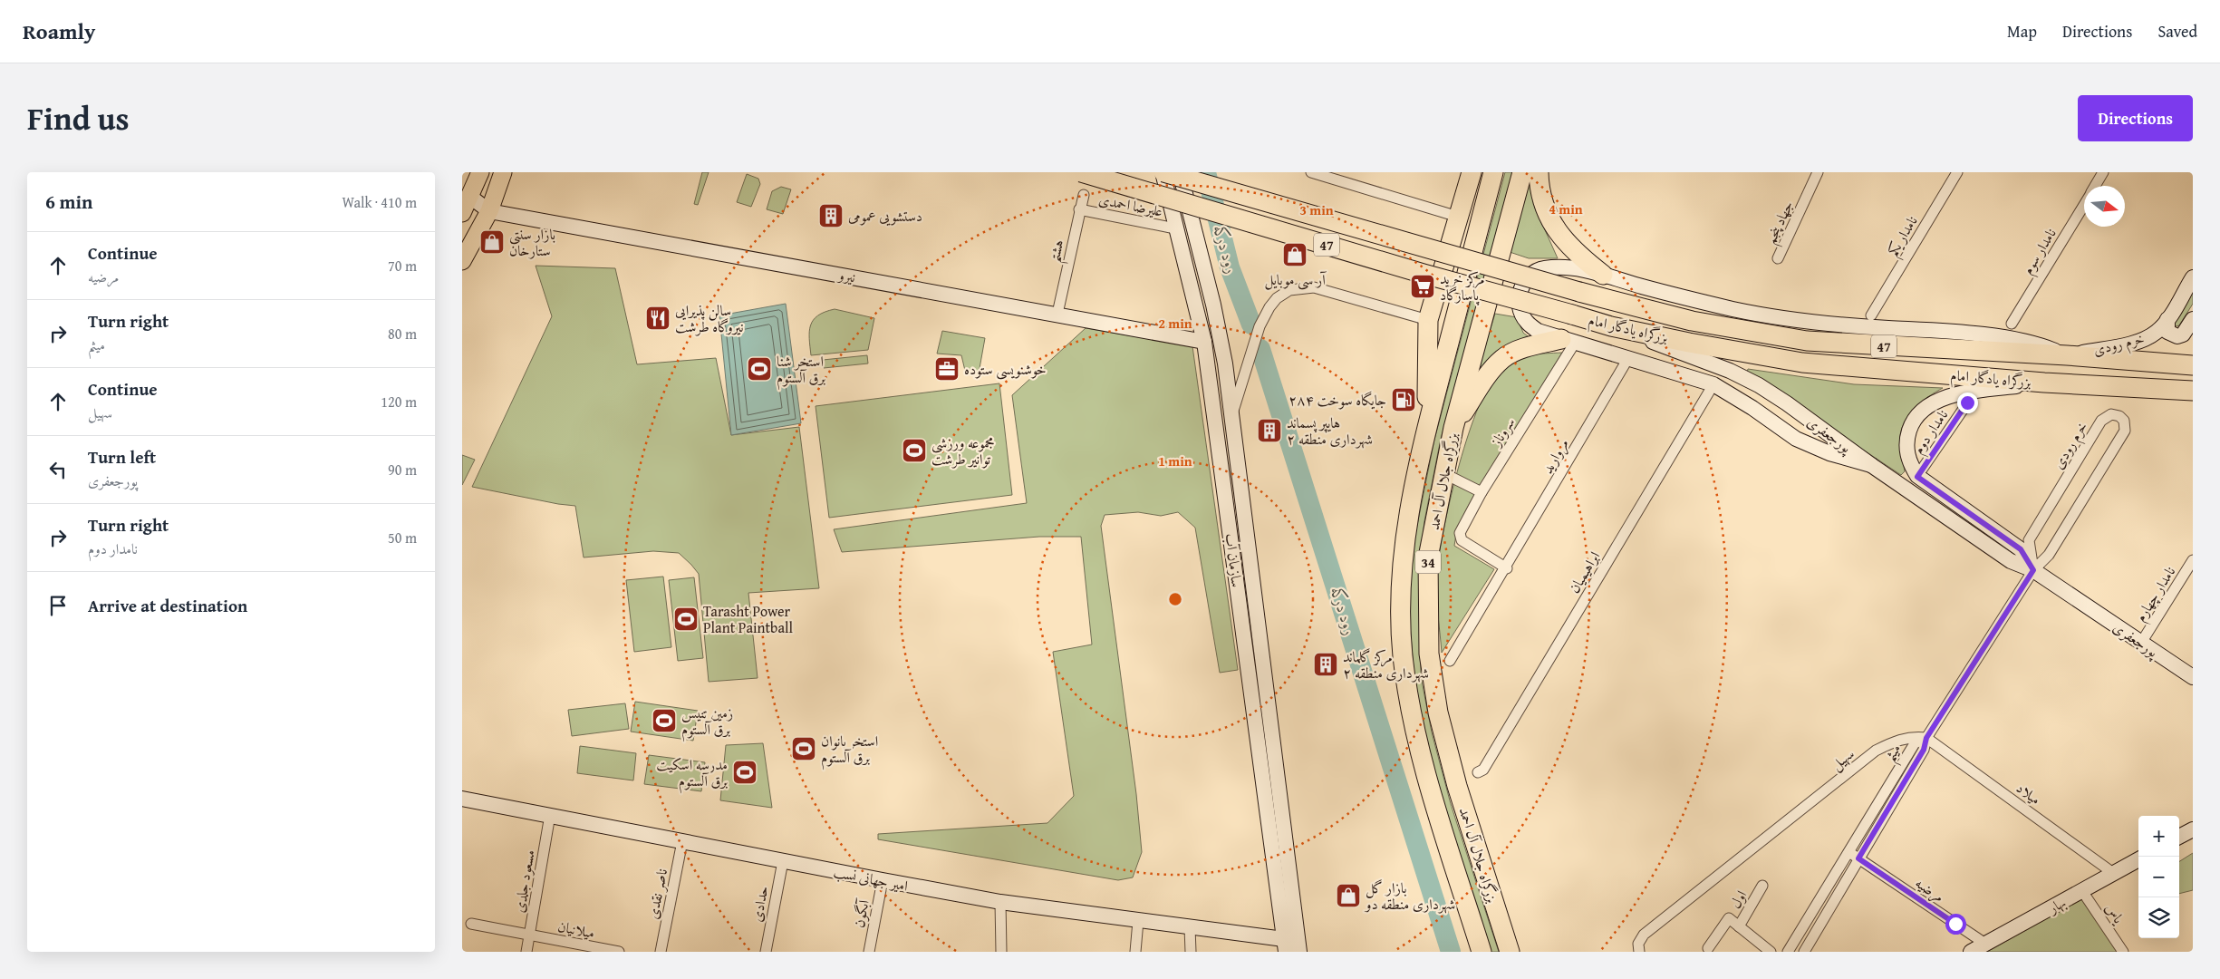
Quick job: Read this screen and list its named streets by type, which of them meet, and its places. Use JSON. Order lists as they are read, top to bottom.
{
  "streets": {
    "highway": [
      "47",
      "بزرگراه یادگار امام",
      "بزرگراه جلال آل احمد",
      "34"
    ],
    "street": [
      "علیرضا احمدی",
      "جهاد پنجم",
      "نامدار یکم",
      "هشتم",
      "نامدار سوم",
      "نیرو",
      "خرم رودی",
      "سروناز",
      "نامدار دوم",
      "پورجعفری",
      "خرم‌ رودی",
      "مروارید",
      "سازمان آب",
      "ابراهیمیان",
      "نامدار چهارم",
      "میثم",
      "سهیل",
      "میلاد",
      "امیر جهانی نسب",
      "مسعود جلدی",
      "مرضیه",
      "ناصر نقدی",
      "اول",
      "حدادی",
      "بهار",
      "یاس",
      "آبگون",
      "میلانیان"
    ]
  },
  "crossings": [
    ["علیرضا احمدی", "هشتم"],
    ["علیرضا احمدی", "سازمان آب"],
    ["هشتم", "نیرو"],
    ["نیرو", "سازمان آب"],
    ["بزرگراه یادگار امام", "خرم رودی"],
    ["بزرگراه یادگار امام", "پورجعفری"],
    ["بزرگراه یادگار امام", "سازمان آب"],
    ["سروناز", "مروارید"],
    ["نامدار دوم", "پورجعفری"],
    ["پورجعفری", "خرم‌ رودی"],
    ["پورجعفری", "نامدار چهارم"],
    ["سازمان آب", "امیر جهانی نسب"],
    ["میثم", "سهیل"],
    ["میثم", "میلاد"],
    ["میثم", "مرضیه"],
    ["سهیل", "میلاد"],
    ["میلاد", "بهار"],
    ["امیر جهانی نسب", "مسعود جلدی"],
    ["امیر جهانی نسب", "ناصر نقدی"],
    ["امیر جهانی نسب", "حدادی"],
    ["امیر جهانی نسب", "آبگون"],
    ["مسعود جلدی", "میلانیان"],
    ["مرضیه", "بهار"],
    ["بهار", "یاس"]
  ],
  "water": ["رود درکه"],
  "places": {
    "building": ["دستشویی عمومی", "هایپر پسماند شهرداری منطقه ۲", "مرکز گلماند شهرداری منطقه ۲"],
    "shop": ["بازار سنتی ستارخان", "آر سی موبایل", "بازار گل شهرداری منطقه دو"],
    "supermarket": ["مرکز خرید پاسارگاد"],
    "restaurant": ["سالن پذیرایی نیروگاه طرشت"],
    "sports": [
      "استخر شنا برق آلستوم",
      "مجموعه ورزشی توانیر طرشت",
      "Tarasht Power Plant Paintball",
      "زمین تنیس برق آلستوم",
      "استخر بانوان برق آلستوم",
      "مدرسه اسکیت برق آلستوم"
    ],
    "office": ["خوشنویسی ستوده"],
    "fuel station": ["جایگاه سوخت ۲۸۴"]
  },
  "north": "right",
  "page": {
    "header": "Roamly",
    "nav": ["Map", "Directions", "Saved"],
    "title": "Find us",
    "buttons": "Directions",
    "heading": ["6 min", "Walk · 410 m"],
    "list": [
      ["Continue", "مرضیه", "70 m"],
      ["Turn right", "میثم", "80 m"],
      ["Continue", "سهیل", "120 m"],
      ["Turn left", "پورجعفری", "90 m"],
      ["Turn right", "نامدار دوم", "50 m"],
      "Arrive at destination"
    ],
    "map_buttons": ["+", "−"]
  },
  "rings": [
    "4 min",
    "3 min",
    "2 min",
    "1 min"
  ]
}
